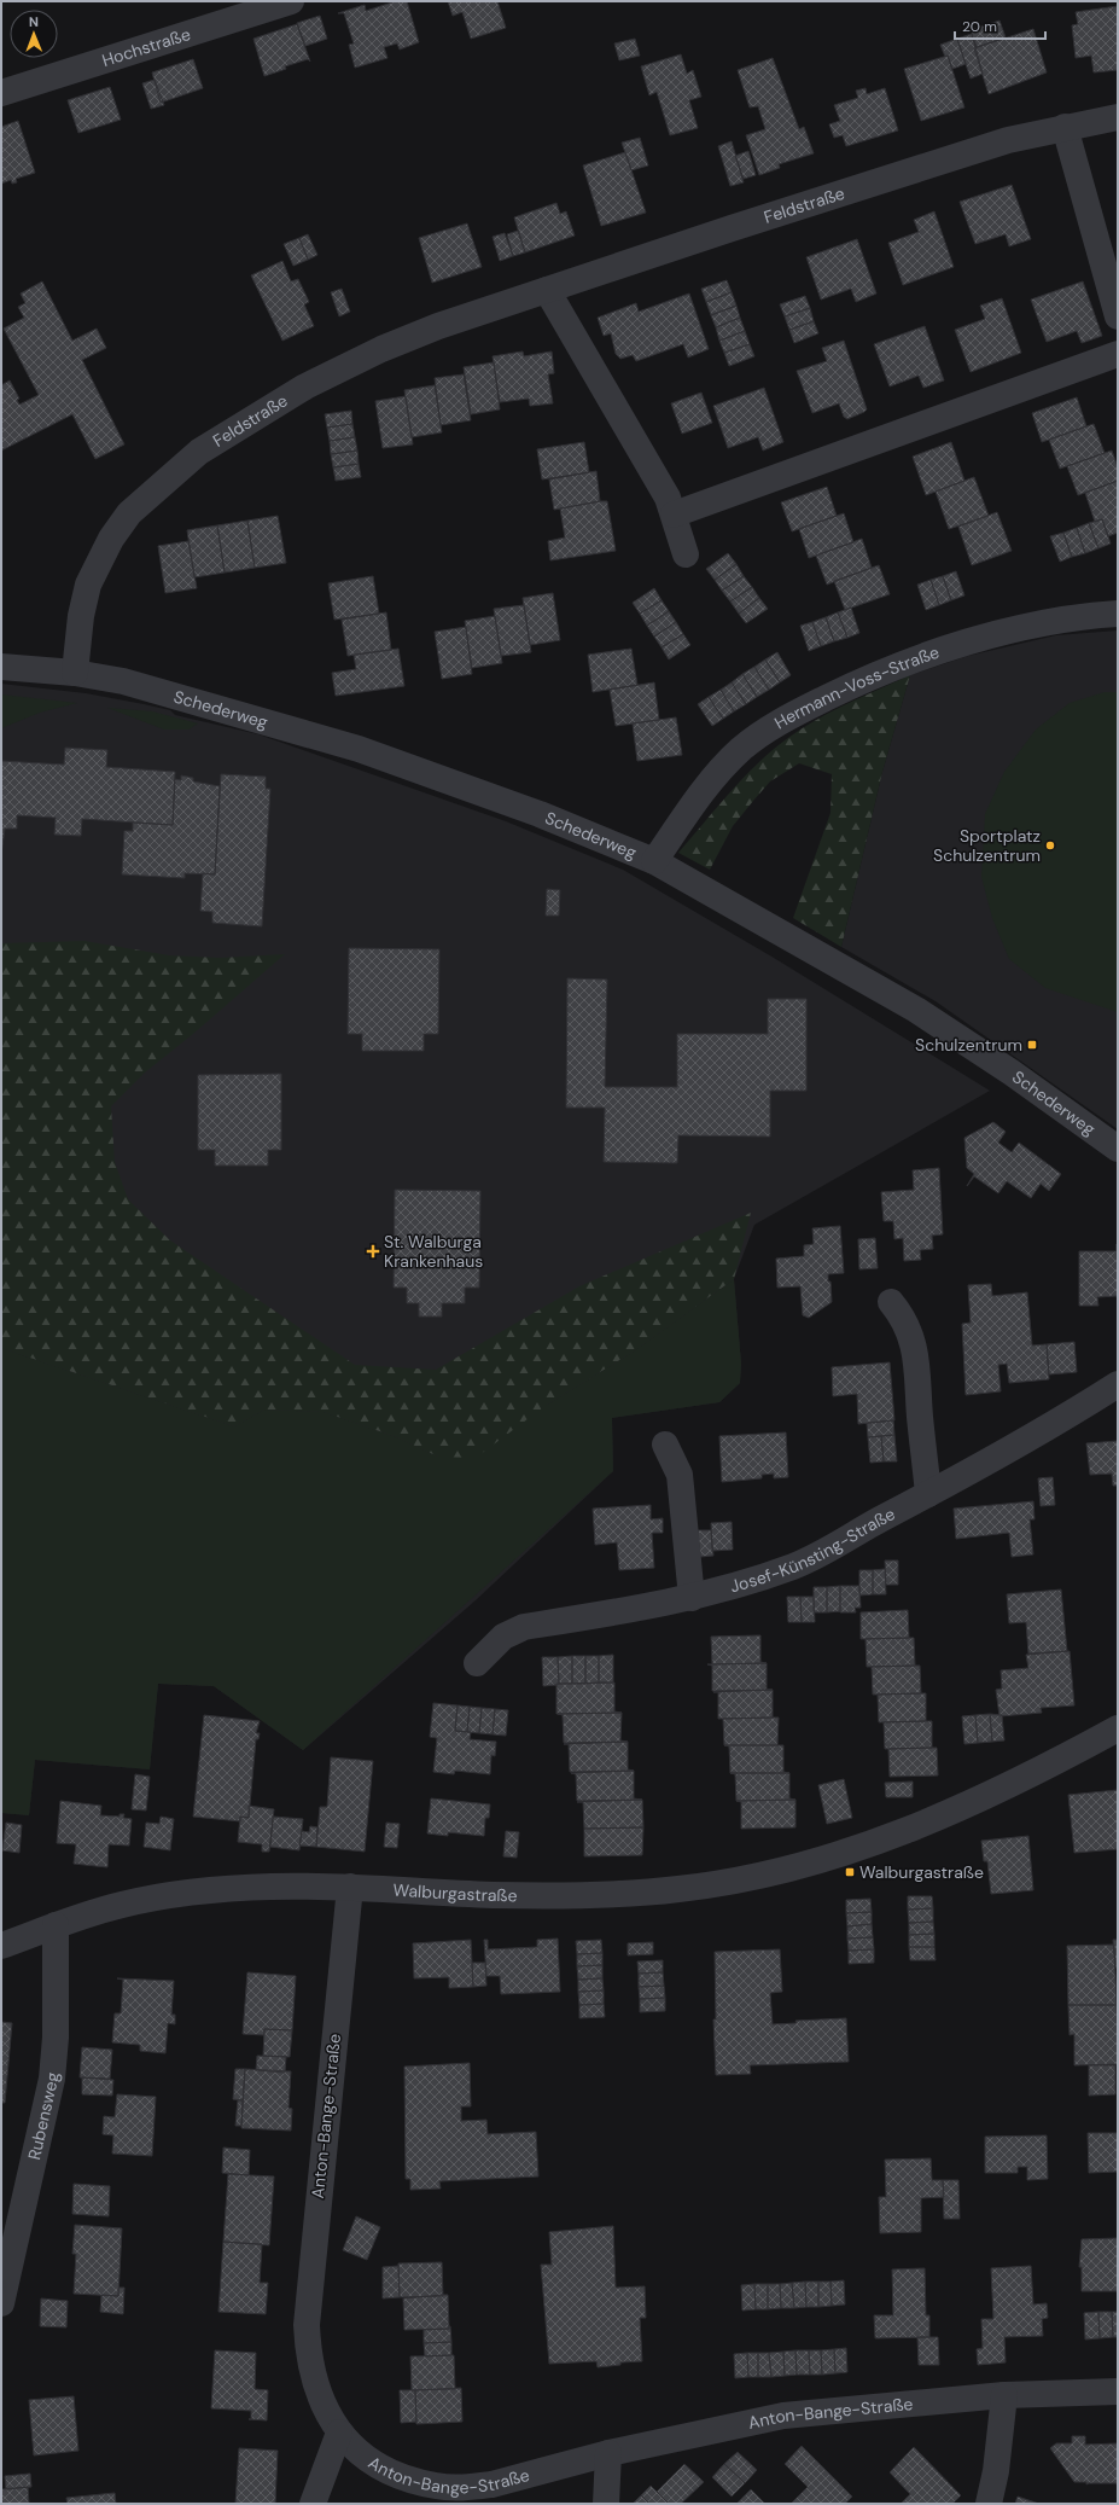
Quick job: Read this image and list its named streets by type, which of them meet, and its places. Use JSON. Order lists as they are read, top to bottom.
{
  "streets": {
    "street": [
      "Hochstraße",
      "Feldstraße",
      "Hermann-Voss-Straße",
      "Schederweg",
      "Josef-Künsting-Straße",
      "Walburgastraße",
      "Rubensweg",
      "Anton-Bange-Straße"
    ]
  },
  "crossings": [
    ["Feldstraße", "Schederweg"],
    ["Hermann-Voss-Straße", "Schederweg"],
    ["Walburgastraße", "Rubensweg"],
    ["Walburgastraße", "Anton-Bange-Straße"]
  ],
  "places": {
    "other": ["Sportplatz Schulzentrum"],
    "transit": ["Schulzentrum", "Walburgastraße"],
    "health": ["St. Walburga Krankenhaus"]
  },
  "scale_bar": "20 m",
  "north": "top"
}
